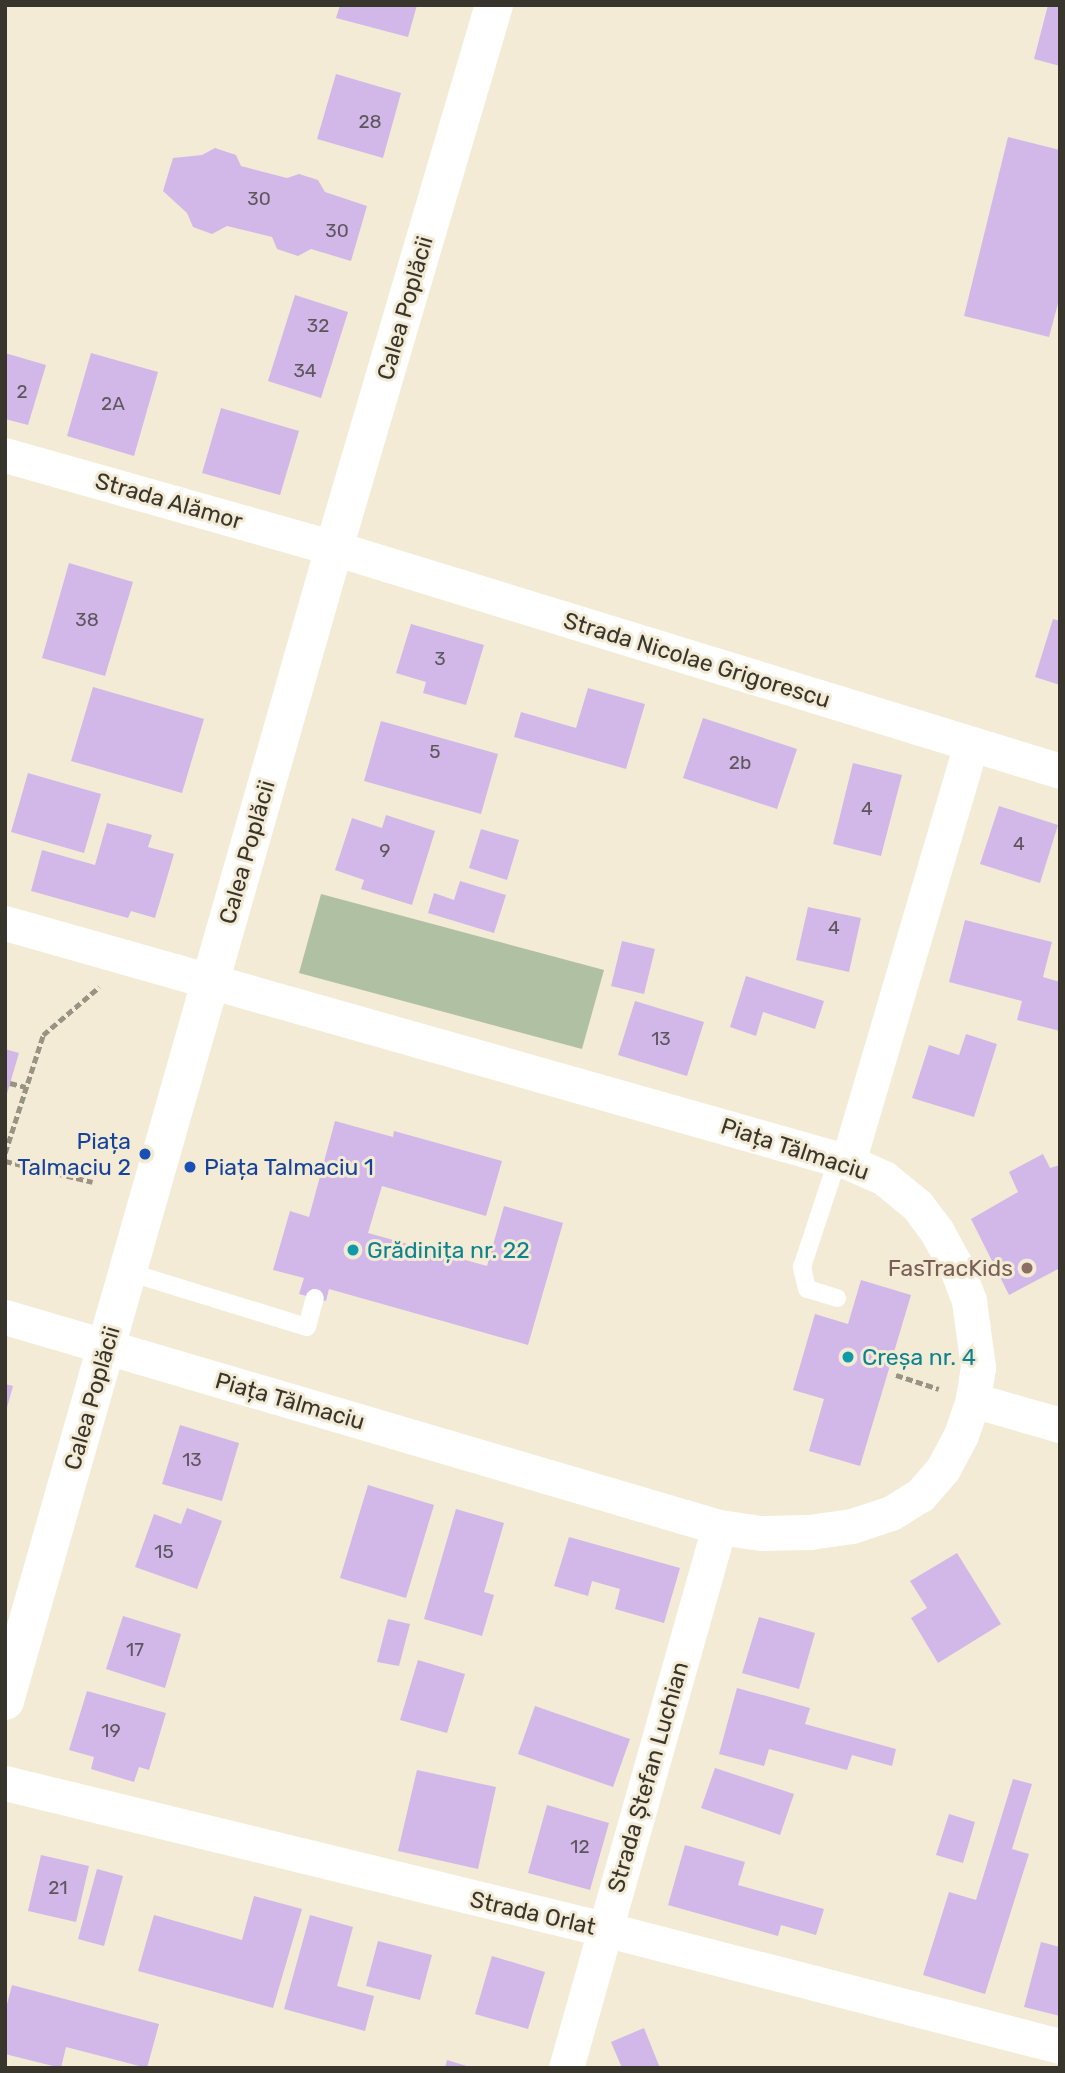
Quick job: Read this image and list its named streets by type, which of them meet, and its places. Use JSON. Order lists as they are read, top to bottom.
{
  "streets": {
    "main road": ["Calea Poplăcii"],
    "street": [
      "Strada Alămor",
      "Strada Nicolae Grigorescu",
      "Piața Tălmaciu",
      "Strada Ștefan Luchian",
      "Strada Orlat"
    ]
  },
  "crossings": [
    ["Calea Poplăcii", "Strada Alămor"],
    ["Calea Poplăcii", "Strada Nicolae Grigorescu"],
    ["Calea Poplăcii", "Piața Tălmaciu"],
    ["Strada Alămor", "Strada Nicolae Grigorescu"],
    ["Piața Tălmaciu", "Strada Ștefan Luchian"],
    ["Strada Ștefan Luchian", "Strada Orlat"]
  ],
  "places": [
    "Piața Talmaciu 2",
    "Piața Talmaciu 1",
    "Grădinița nr. 22",
    "FasTracKids",
    "Creșa nr. 4"
  ],
  "house_numbers": [
    "28",
    "30",
    "30",
    "32",
    "34",
    "2",
    "2A",
    "38",
    "3",
    "5",
    "2b",
    "4",
    "4",
    "9",
    "4",
    "13",
    "13",
    "15",
    "17",
    "19",
    "12",
    "21"
  ]
}
